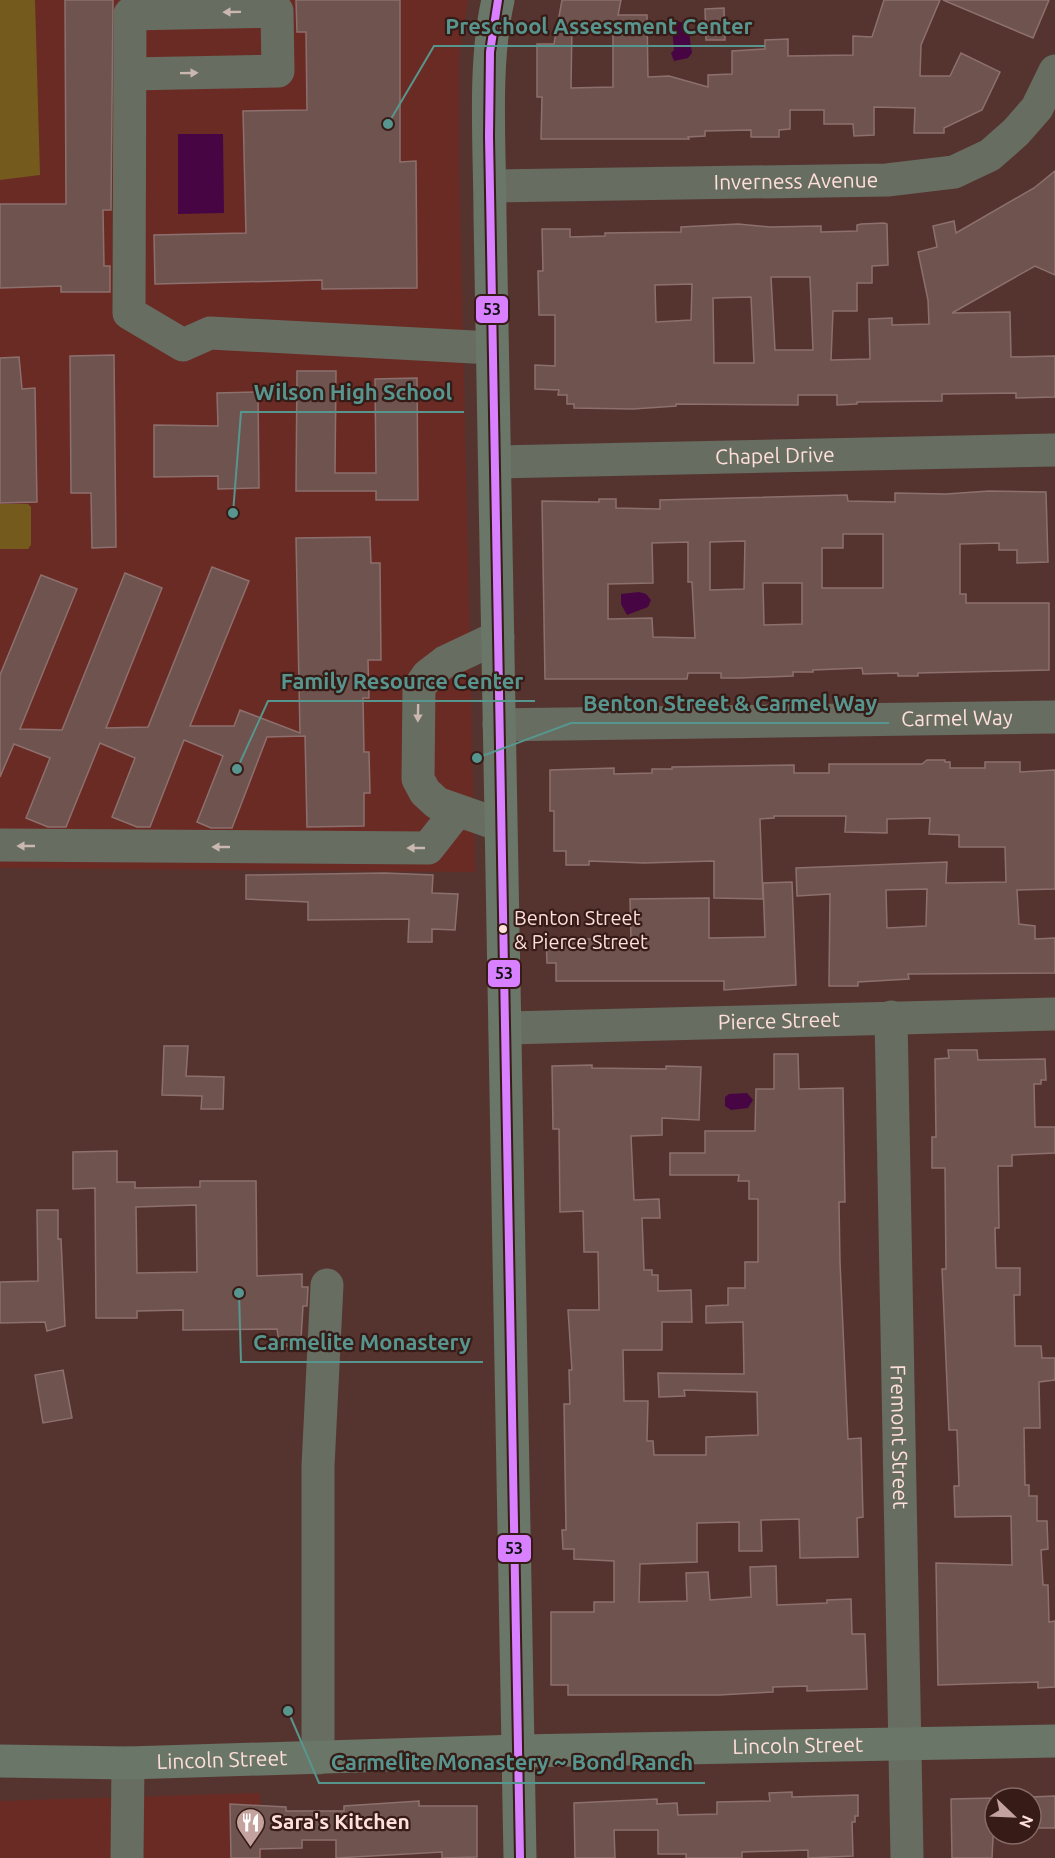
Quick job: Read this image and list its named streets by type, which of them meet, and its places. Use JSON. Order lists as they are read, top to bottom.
{
  "streets": {
    "main road": ["Lincoln Street"],
    "street": [
      "Inverness Avenue",
      "Chapel Drive",
      "Carmel Way",
      "Pierce Street",
      "Fremont Street"
    ]
  },
  "crossings": [
    ["Pierce Street", "Fremont Street"],
    ["Fremont Street", "Lincoln Street"]
  ],
  "places": {
    "other": [
      "Preschool Assessment Center",
      "Wilson High School",
      "Benton Street & Carmel Way",
      "Family Resource Center",
      "Benton Street & Pierce Street",
      "Carmelite Monastery",
      "Carmelite Monastery ~ Bond Ranch"
    ],
    "restaurant": ["Sara's Kitchen"]
  },
  "lines": ["transit line 53"],
  "north": "bottom right"
}
